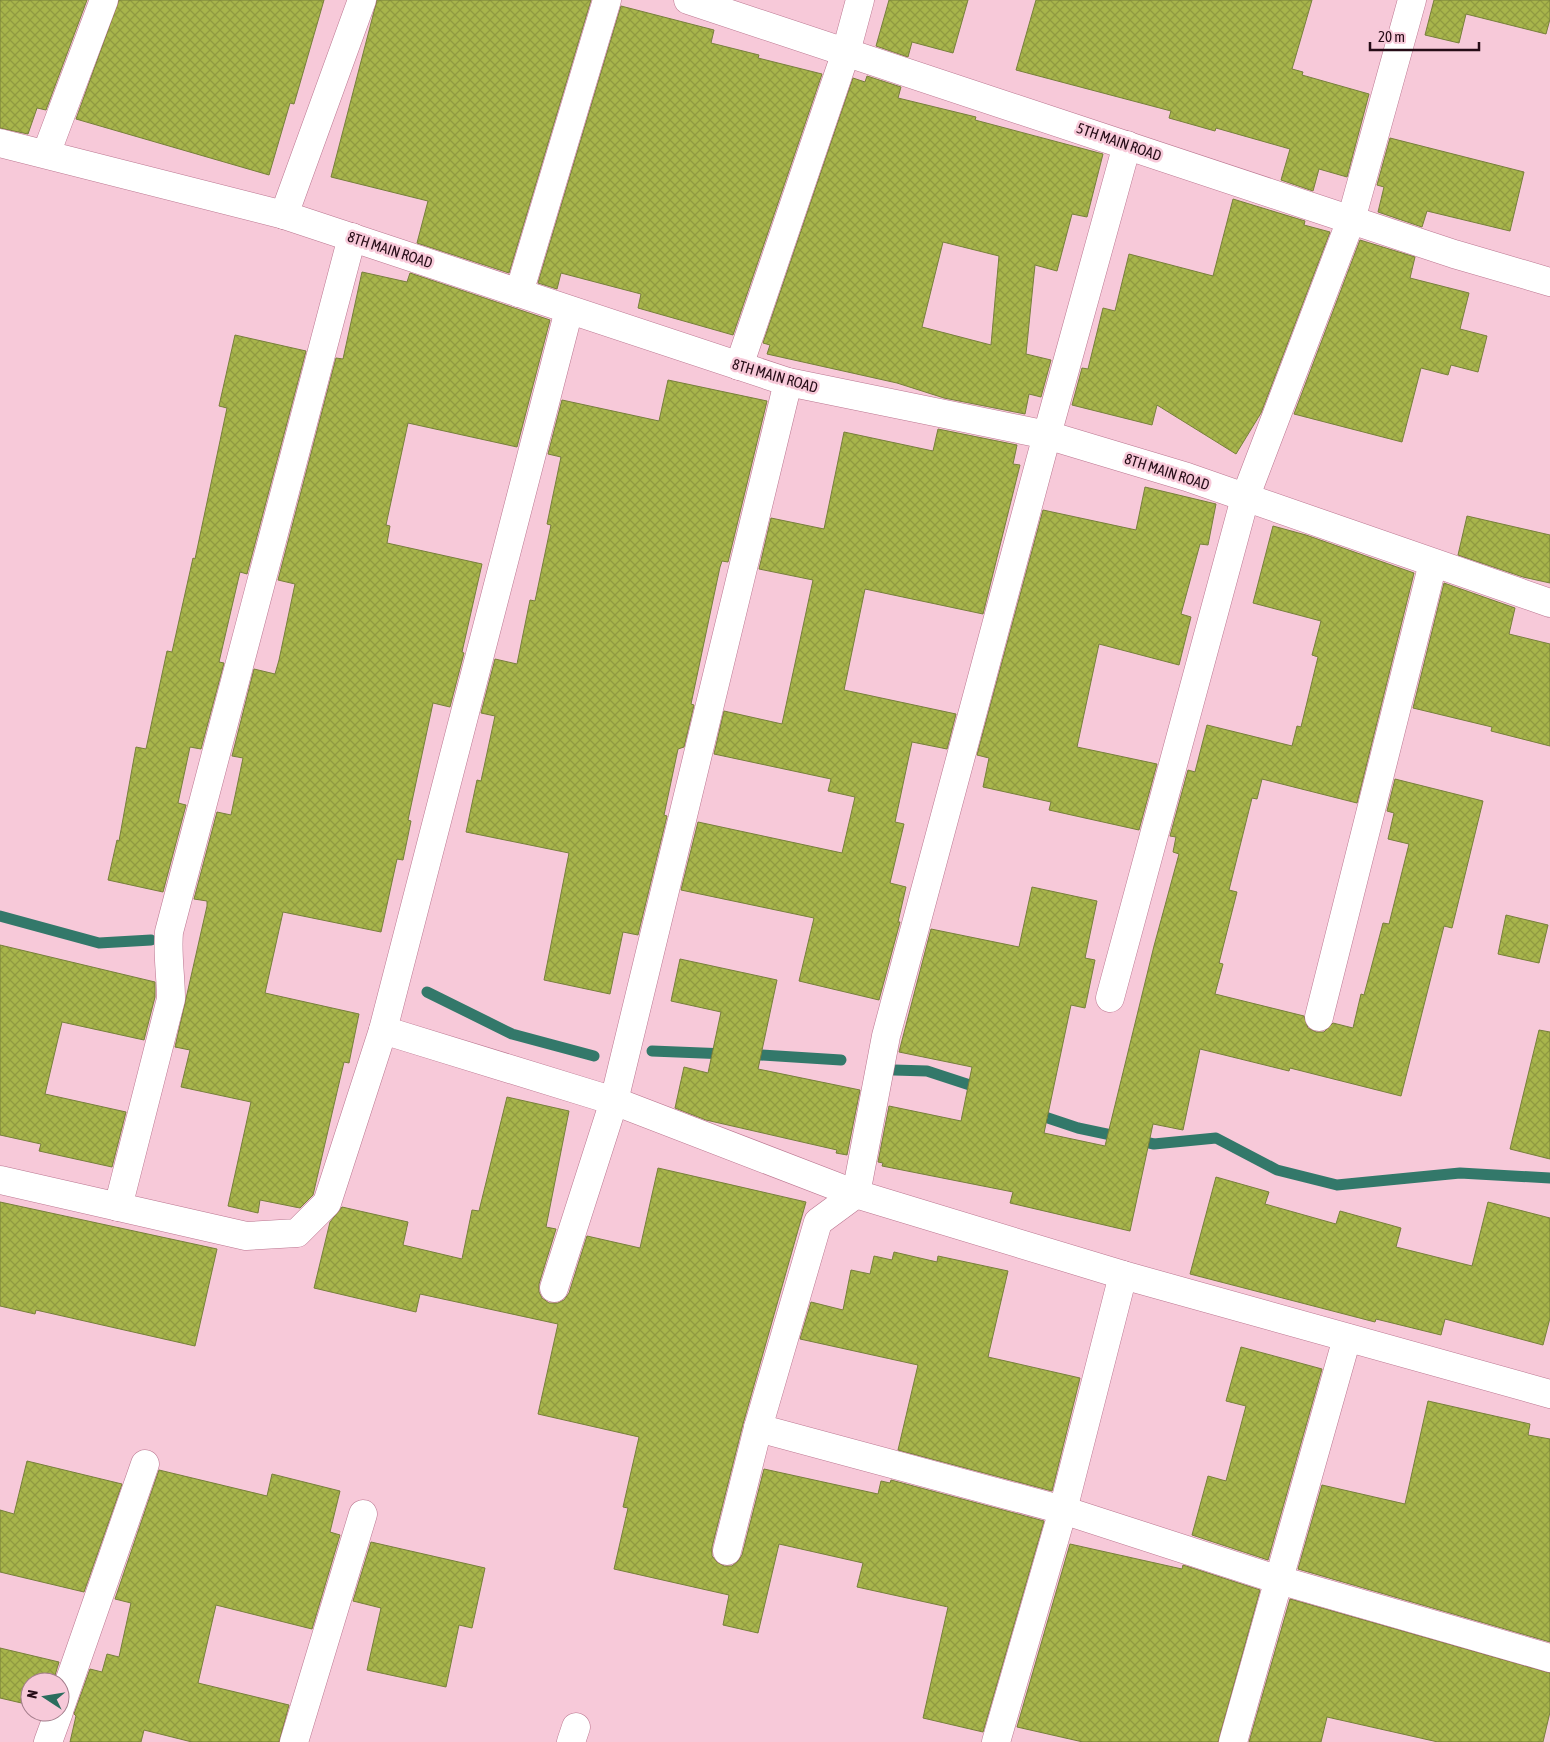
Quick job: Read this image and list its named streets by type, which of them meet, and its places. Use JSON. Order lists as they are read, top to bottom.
{
  "streets": {
    "street": ["5TH MAIN ROAD", "8TH MAIN ROAD"]
  },
  "scale_bar": "20 m",
  "north": "left"
}
